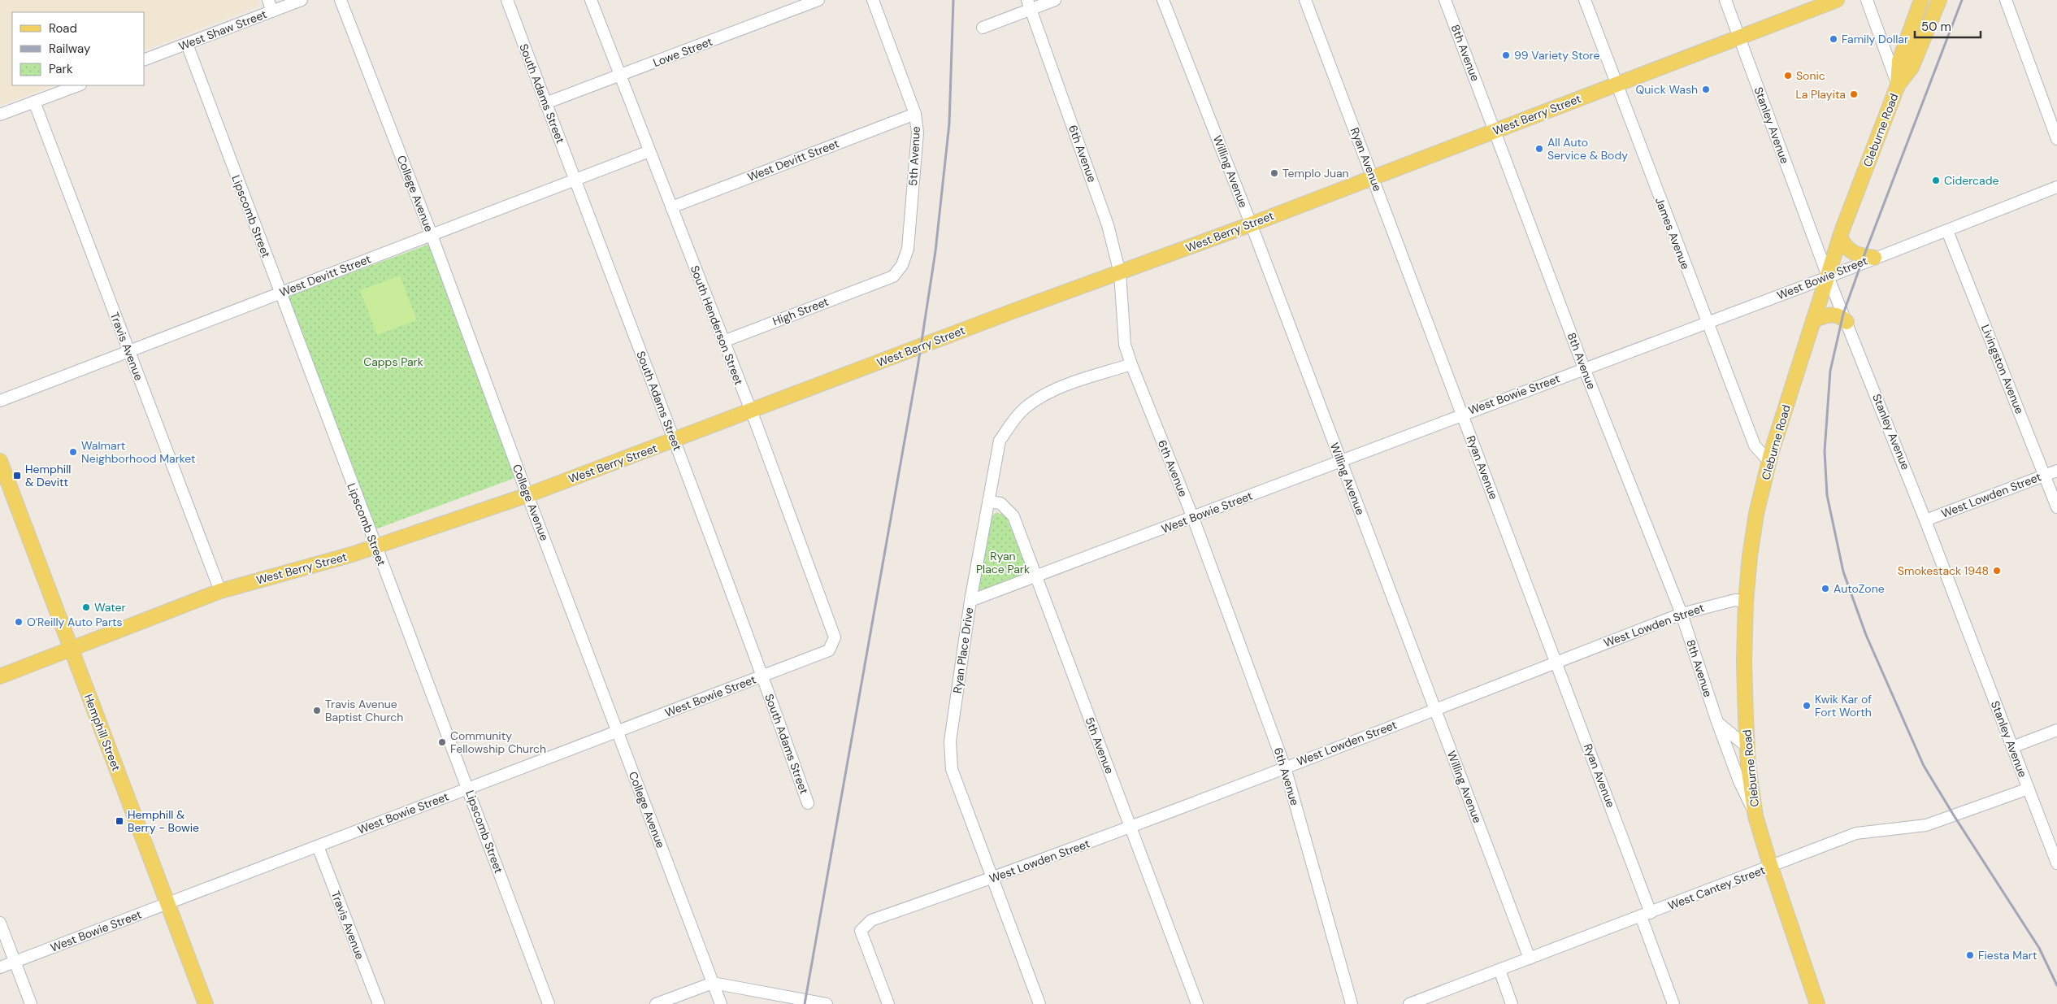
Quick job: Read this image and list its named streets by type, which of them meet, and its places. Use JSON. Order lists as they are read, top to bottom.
{
  "streets": {
    "main road": [
      "8th Avenue",
      "West Berry Street",
      "Cleburne Road",
      "Hemphill Street"
    ],
    "street": [
      "West Shaw Street",
      "Lowe Street",
      "South Adams Street",
      "Stanley Avenue",
      "6th Avenue",
      "5th Avenue",
      "Ryan Avenue",
      "West Devitt Street",
      "Willing Avenue",
      "College Avenue",
      "Lipscomb Street",
      "James Avenue",
      "West Bowie Street",
      "High Street",
      "South Henderson Street",
      "Travis Avenue",
      "Livingston Avenue",
      "West Lowden Street",
      "Ryan Place Drive",
      "West Cantey Street"
    ]
  },
  "crossings": [
    ["West Shaw Street", "Lipscomb Street"],
    ["Lowe Street", "South Adams Street"],
    ["Lowe Street", "South Henderson Street"],
    ["8th Avenue", "West Berry Street"],
    ["8th Avenue", "Cleburne Road"],
    ["8th Avenue", "West Bowie Street"],
    ["8th Avenue", "West Lowden Street"],
    ["8th Avenue", "West Cantey Street"],
    ["South Adams Street", "West Berry Street"],
    ["South Adams Street", "West Devitt Street"],
    ["South Adams Street", "West Bowie Street"],
    ["West Berry Street", "Stanley Avenue"],
    ["West Berry Street", "6th Avenue"],
    ["West Berry Street", "Ryan Avenue"],
    ["West Berry Street", "Willing Avenue"],
    ["West Berry Street", "College Avenue"],
    ["West Berry Street", "Lipscomb Street"],
    ["West Berry Street", "James Avenue"],
    ["West Berry Street", "South Henderson Street"],
    ["West Berry Street", "Travis Avenue"],
    ["West Berry Street", "Hemphill Street"],
    ["Stanley Avenue", "Cleburne Road"],
    ["Stanley Avenue", "West Bowie Street"],
    ["Stanley Avenue", "West Lowden Street"],
    ["Stanley Avenue", "West Cantey Street"],
    ["Cleburne Road", "James Avenue"],
    ["Cleburne Road", "West Bowie Street"],
    ["Cleburne Road", "West Lowden Street"],
    ["6th Avenue", "West Bowie Street"],
    ["6th Avenue", "West Lowden Street"],
    ["6th Avenue", "Ryan Place Drive"],
    ["5th Avenue", "West Devitt Street"],
    ["5th Avenue", "West Bowie Street"],
    ["5th Avenue", "High Street"],
    ["5th Avenue", "West Lowden Street"],
    ["5th Avenue", "Ryan Place Drive"],
    ["Ryan Avenue", "West Bowie Street"],
    ["Ryan Avenue", "West Lowden Street"],
    ["Ryan Avenue", "West Cantey Street"],
    ["West Devitt Street", "College Avenue"],
    ["West Devitt Street", "Lipscomb Street"],
    ["West Devitt Street", "South Henderson Street"],
    ["West Devitt Street", "Travis Avenue"],
    ["Willing Avenue", "West Bowie Street"],
    ["Willing Avenue", "West Lowden Street"],
    ["Willing Avenue", "West Cantey Street"],
    ["College Avenue", "West Bowie Street"],
    ["Lipscomb Street", "West Bowie Street"],
    ["James Avenue", "West Bowie Street"],
    ["West Bowie Street", "South Henderson Street"],
    ["West Bowie Street", "Travis Avenue"],
    ["West Bowie Street", "Livingston Avenue"],
    ["West Bowie Street", "Ryan Place Drive"],
    ["West Bowie Street", "Hemphill Street"],
    ["High Street", "South Henderson Street"],
    ["Livingston Avenue", "West Lowden Street"],
    ["West Lowden Street", "Ryan Place Drive"]
  ],
  "parks": ["Capps Park", "Ryan Place Park"],
  "places": {
    "other": [
      "Family Dollar",
      "99 Variety Store",
      "Sonic",
      "Quick Wash",
      "La Playita",
      "All Auto Service & Body",
      "Templo Juan",
      "Cidercade",
      "Walmart Neighborhood Market",
      "Smokestack 1948",
      "AutoZone",
      "Water",
      "O'Reilly Auto Parts",
      "Kwik Kar of Fort Worth",
      "Travis Avenue Baptist Church",
      "Community Fellowship Church",
      "Fiesta Mart"
    ],
    "transit": ["Hemphill & Devitt", "Hemphill & Berry - Bowie"]
  },
  "legend": ["Road", "Railway", "Park"],
  "scale_bar": "50 m"
}
